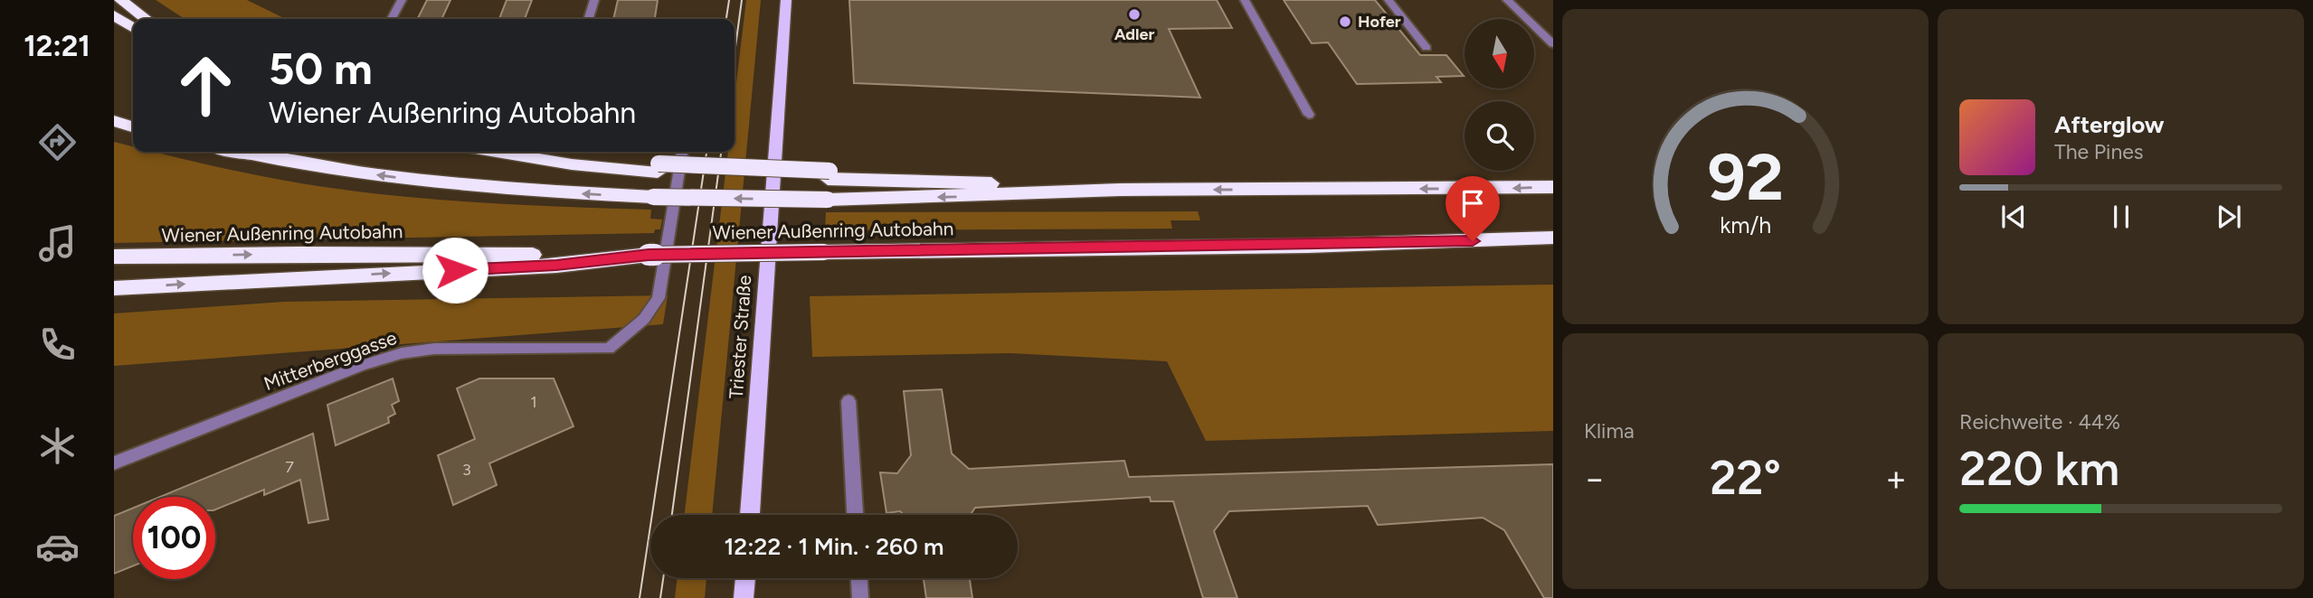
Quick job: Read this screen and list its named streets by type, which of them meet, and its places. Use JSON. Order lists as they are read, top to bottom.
{
  "streets": {
    "highway": ["Wiener Außenring Autobahn"],
    "main road": ["Triester Straße"],
    "street": ["Mitterberggasse"]
  },
  "places": ["Adler", "Hofer"],
  "house_numbers": ["1", "7", "3"],
  "north": "bottom",
  "page": {
    "tabs": "12:21",
    "turn": ["50 m", "Wiener Außenring Autobahn"],
    "song": ["Afterglow", "The Pines"],
    "tile": [
      "Klima",
      ["Reichweite · 44%", "220 km"]
    ],
    "heat": ["−", "22°", "+"],
    "limit": "100",
    "trip": "12:22 · 1 Min. · 260 m",
    "gauge": ["92", "km/h"]
  }
}
